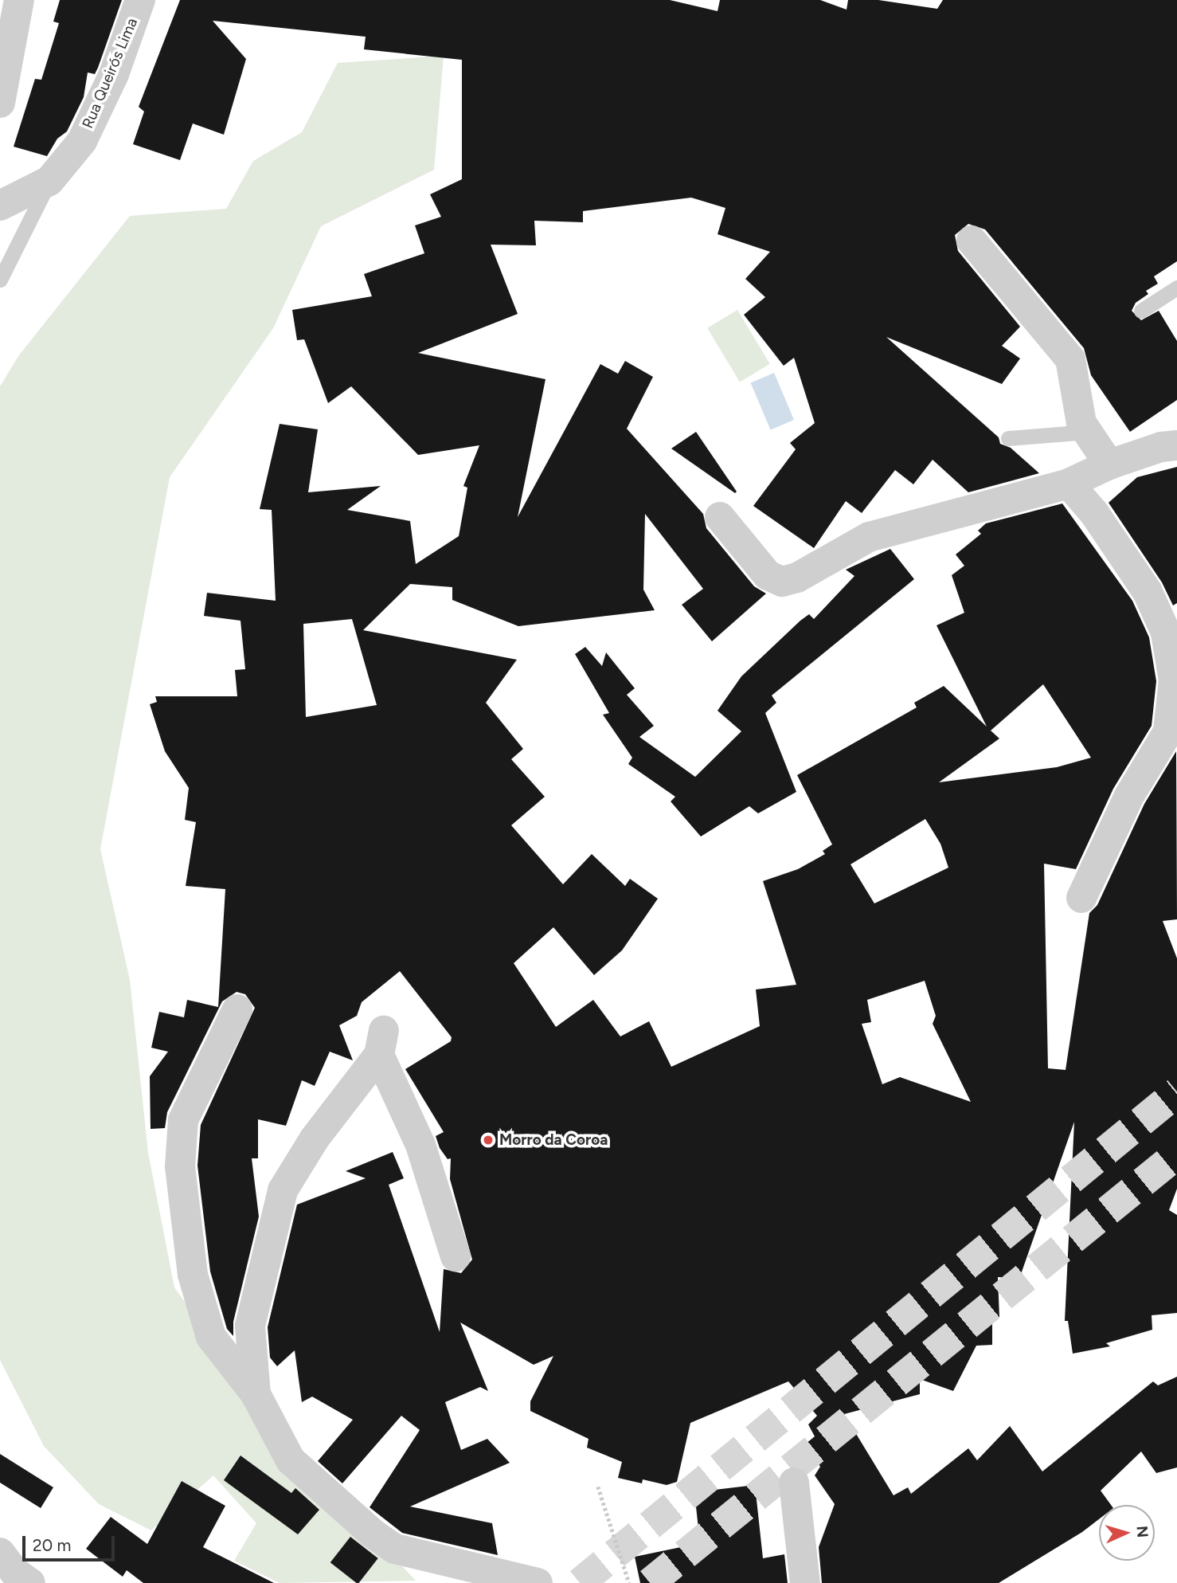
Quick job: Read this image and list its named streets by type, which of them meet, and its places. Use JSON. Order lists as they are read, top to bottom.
{
  "streets": {
    "street": ["Rua Queirós Lima"]
  },
  "places": ["Morro da Coroa"],
  "scale_bar": "20 m",
  "north": "right"
}
